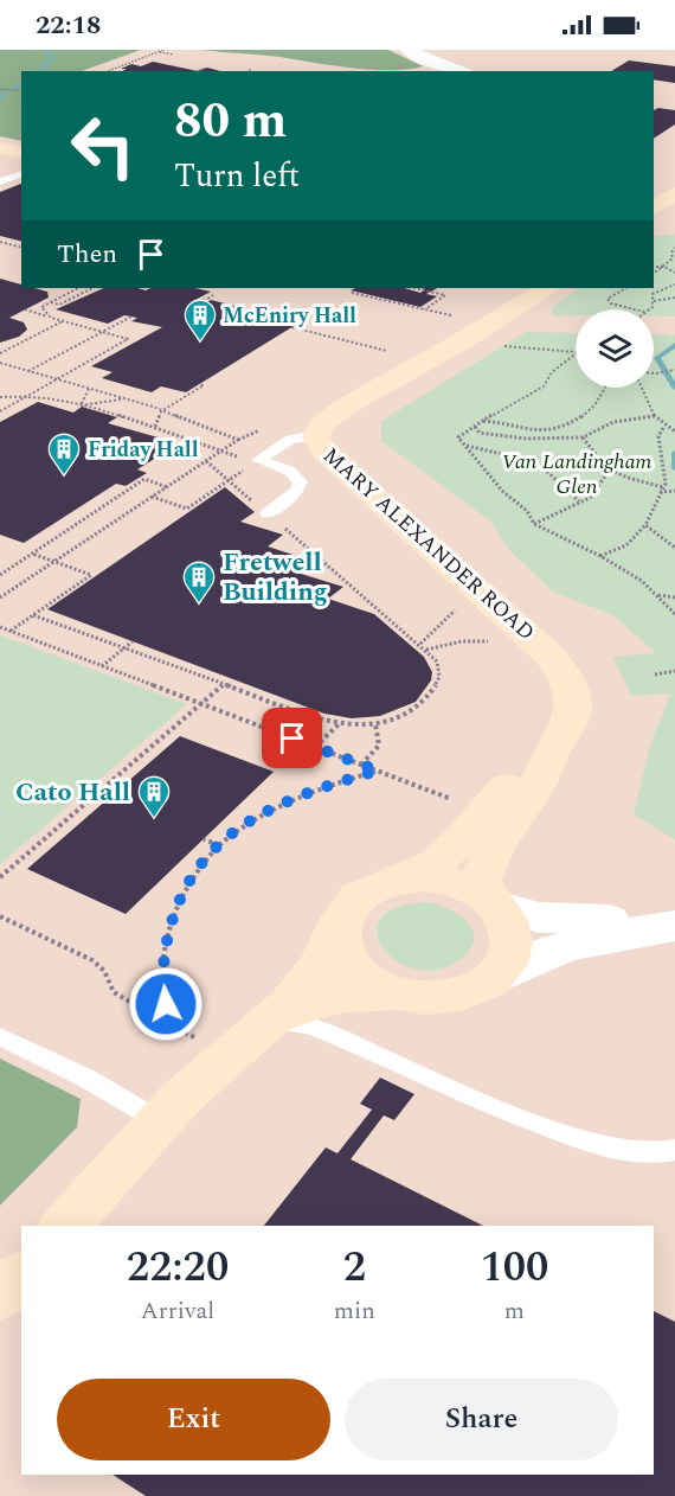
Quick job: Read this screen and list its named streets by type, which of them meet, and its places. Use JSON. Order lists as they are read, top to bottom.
{
  "streets": {
    "street": ["MARY ALEXANDER ROAD"]
  },
  "parks": ["Van Landingham Glen"],
  "places": {
    "building": [
      "McEniry Hall",
      "Friday Hall",
      "Fretwell Building",
      "Cato Hall"
    ]
  },
  "page": {
    "status": "22:18",
    "turn": ["80 m", "Turn left"],
    "then": "Then",
    "eta": [
      "22:20",
      "Arrival",
      "2",
      "min",
      "100",
      "m"
    ],
    "buttons": ["Exit", "Share"]
  }
}
